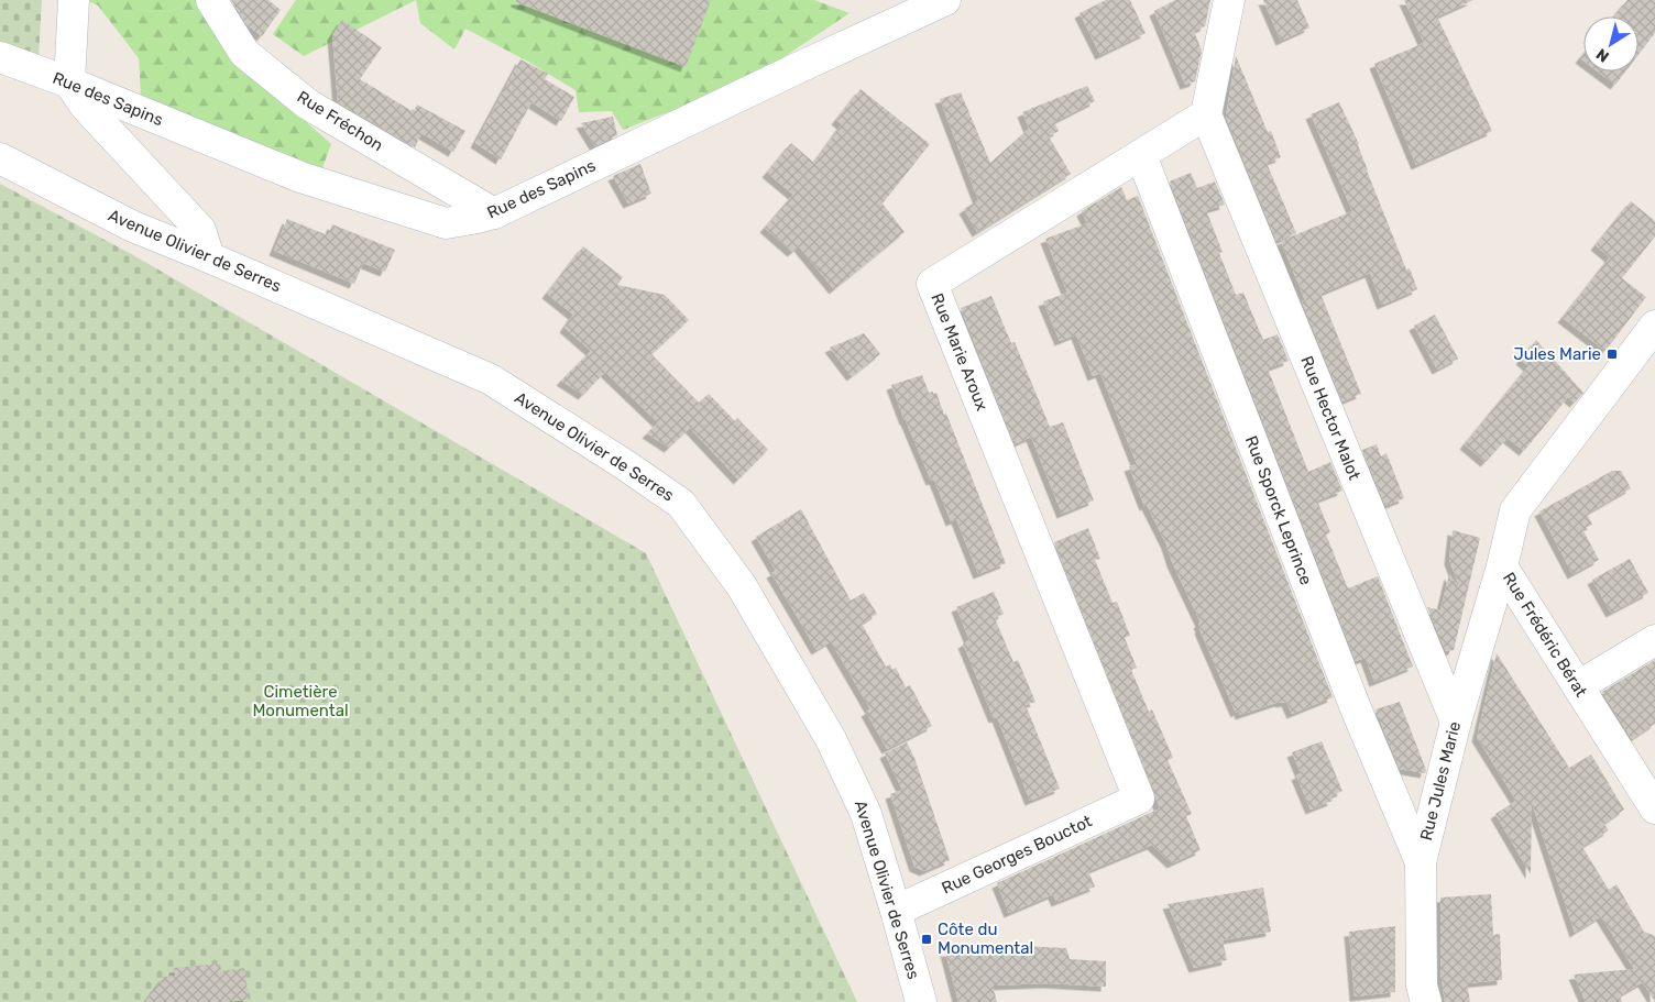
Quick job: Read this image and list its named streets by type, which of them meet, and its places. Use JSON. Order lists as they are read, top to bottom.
{
  "streets": {
    "street": [
      "Rue des Sapins",
      "Rue Fréchon",
      "Avenue Olivier de Serres",
      "Rue Marie Aroux",
      "Rue Hector Malot",
      "Rue Sporck Leprince",
      "Rue Frédéric Bérat",
      "Rue Jules Marie",
      "Rue Georges Bouctot"
    ]
  },
  "crossings": [
    ["Rue des Sapins", "Rue Fréchon"],
    ["Avenue Olivier de Serres", "Rue Georges Bouctot"],
    ["Rue Marie Aroux", "Rue Hector Malot"],
    ["Rue Marie Aroux", "Rue Sporck Leprince"],
    ["Rue Marie Aroux", "Rue Georges Bouctot"],
    ["Rue Hector Malot", "Rue Jules Marie"],
    ["Rue Sporck Leprince", "Rue Jules Marie"],
    ["Rue Frédéric Bérat", "Rue Jules Marie"]
  ],
  "parks": ["Cimetière Monumental"],
  "places": {
    "transit": ["Jules Marie", "Côte du Monumental"]
  },
  "north": "bottom left"
}
